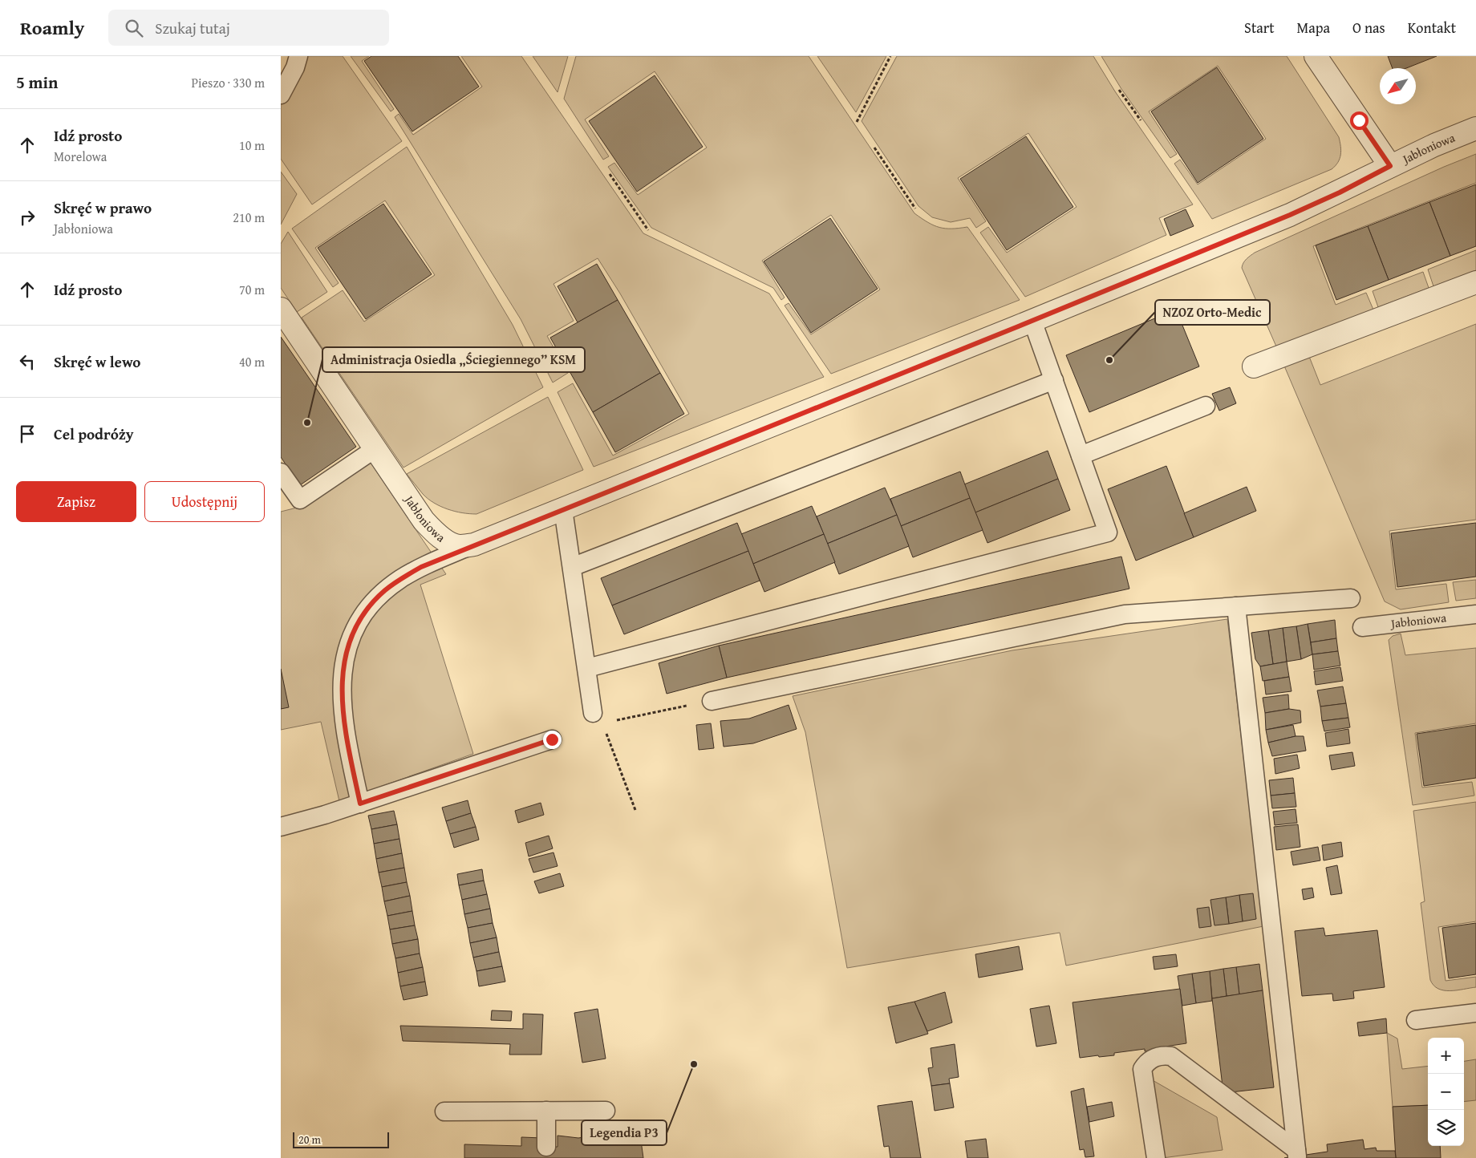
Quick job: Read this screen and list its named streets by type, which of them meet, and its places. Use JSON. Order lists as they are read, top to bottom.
{
  "streets": {
    "street": ["Jabłoniowa"]
  },
  "places": ["NZOZ Orto-Medic", "Administracja Osiedla „Ściegiennego” KSM", "Legendia P3"],
  "scale_bar": "20 m",
  "north": "bottom left",
  "page": {
    "header": "Roamly",
    "search": "Szukaj tutaj",
    "nav": [
      "Start",
      "Mapa",
      "O nas",
      "Kontakt"
    ],
    "heading": ["5 min", "Pieszo · 330 m"],
    "list": [
      ["Idź prosto", "Morelowa", "10 m"],
      ["Skręć w prawo", "Jabłoniowa", "210 m"],
      ["Idź prosto", "70 m"],
      ["Skręć w lewo", "40 m"],
      "Cel podróży"
    ],
    "buttons": ["Zapisz", "Udostępnij"],
    "map_buttons": ["+", "−"],
    "scale": "20 m"
  }
}
